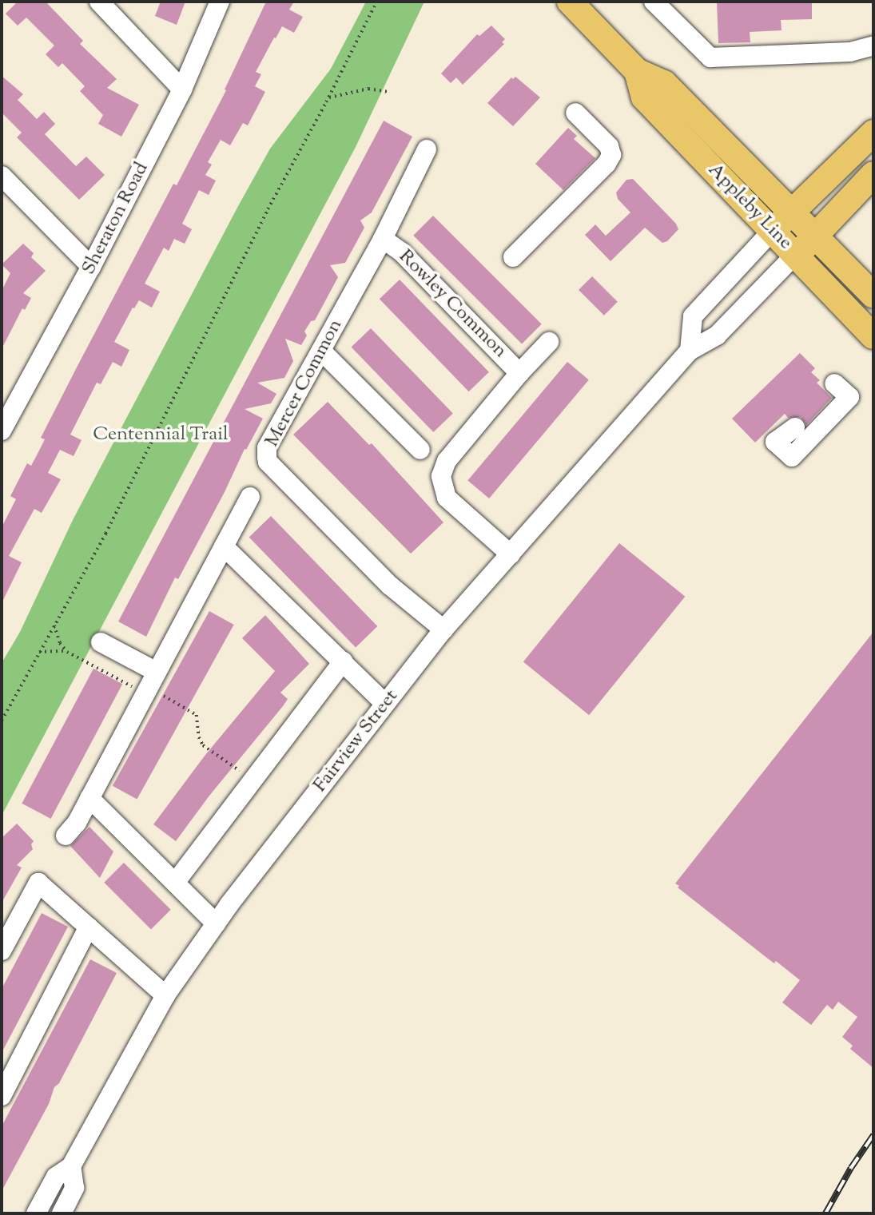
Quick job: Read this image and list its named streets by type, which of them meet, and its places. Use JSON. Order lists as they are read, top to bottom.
{
  "streets": {
    "main road": ["Appleby Line", "Fairview Street"],
    "street": ["Sheraton Road", "Rowley Common", "Mercer Common"]
  },
  "crossings": [
    ["Appleby Line", "Fairview Street"],
    ["Rowley Common", "Mercer Common"],
    ["Mercer Common", "Fairview Street"]
  ],
  "parks": ["Centennial Trail"]
}
